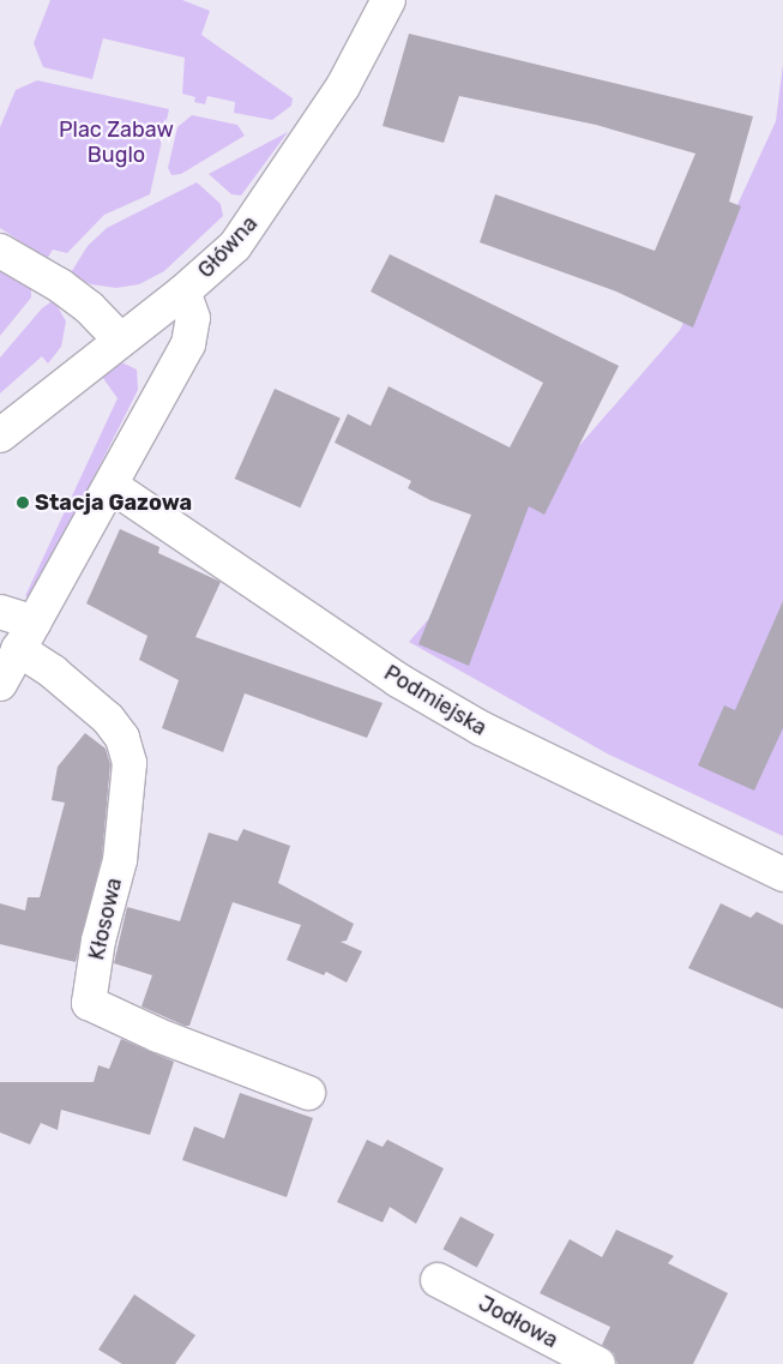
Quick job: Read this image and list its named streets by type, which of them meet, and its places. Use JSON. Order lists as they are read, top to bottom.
{
  "streets": {
    "street": [
      "Główna",
      "Podmiejska",
      "Kłosowa",
      "Jodłowa"
    ]
  },
  "parks": ["Plac Zabaw Buglo"],
  "places": ["Stacja Gazowa"]
}
